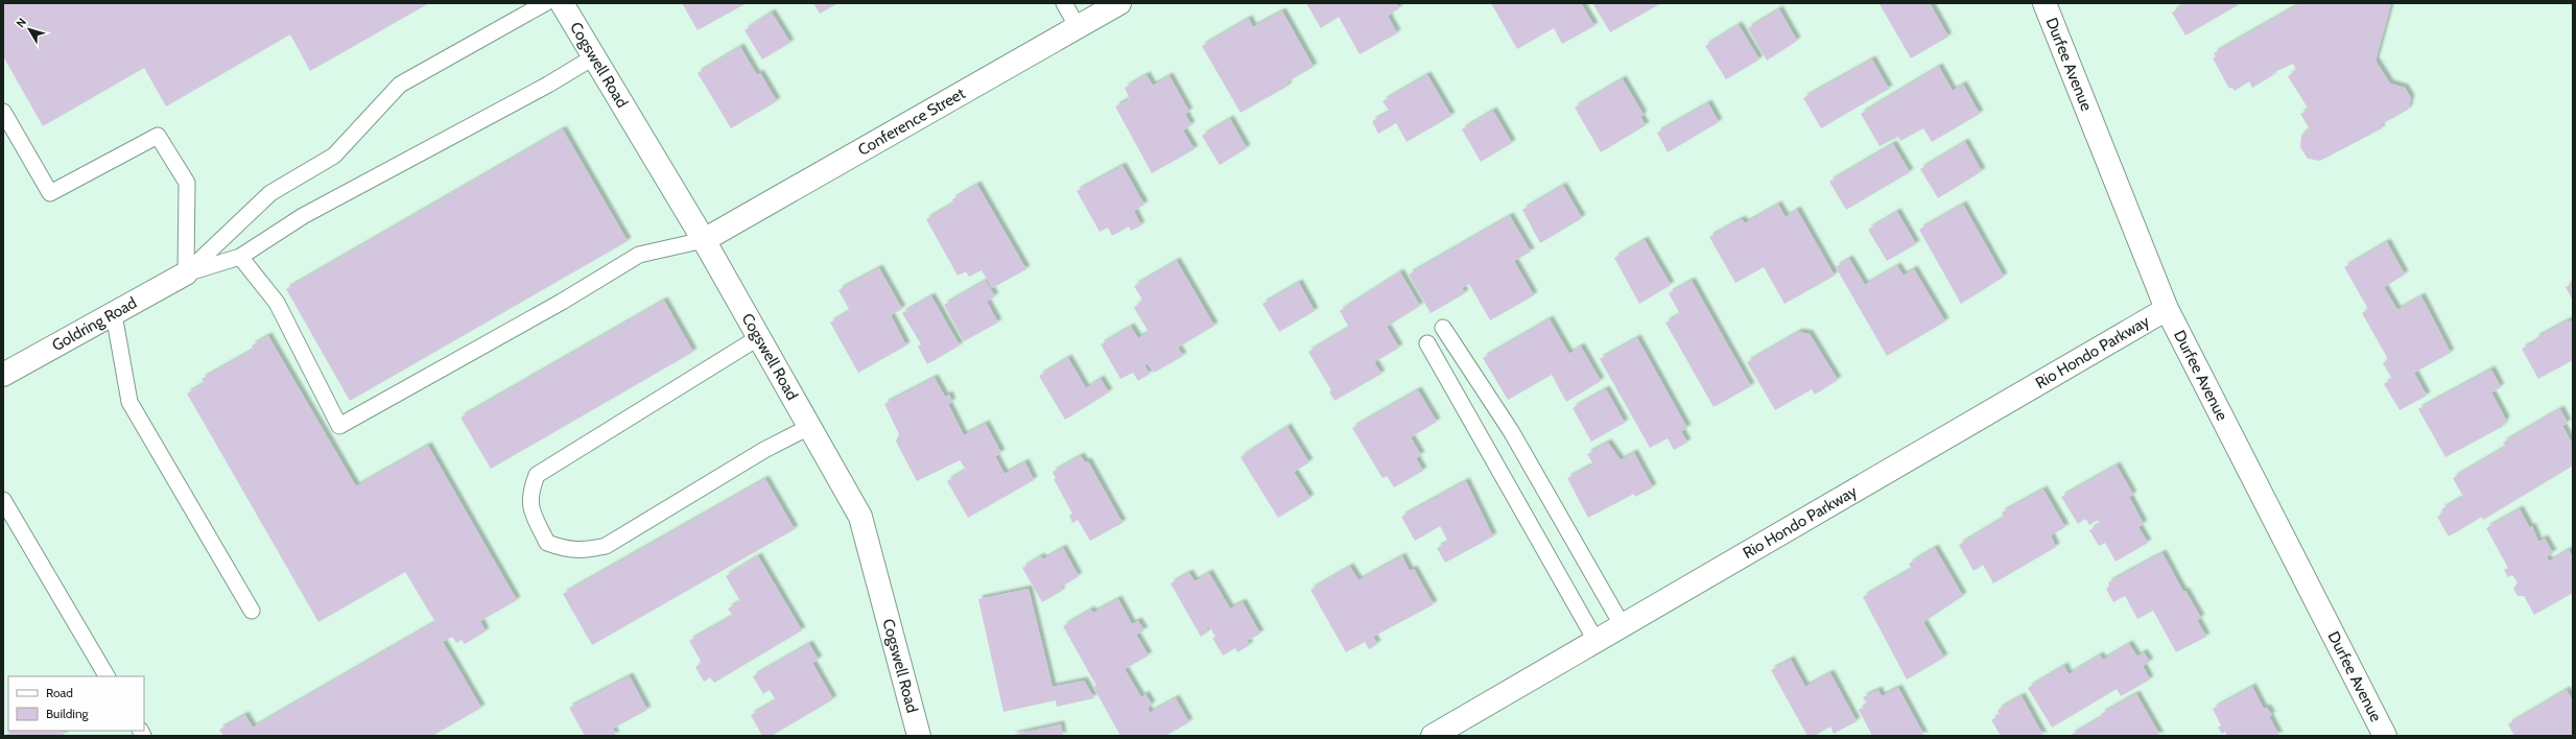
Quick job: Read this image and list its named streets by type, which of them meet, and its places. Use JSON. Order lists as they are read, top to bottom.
{
  "streets": {
    "street": [
      "Durfee Avenue",
      "Cogswell Road",
      "Conference Street",
      "Goldring Road",
      "Rio Hondo Parkway"
    ]
  },
  "crossings": [
    ["Durfee Avenue", "Rio Hondo Parkway"],
    ["Cogswell Road", "Conference Street"]
  ],
  "legend": ["Road", "Building"],
  "north": "top left"
}
